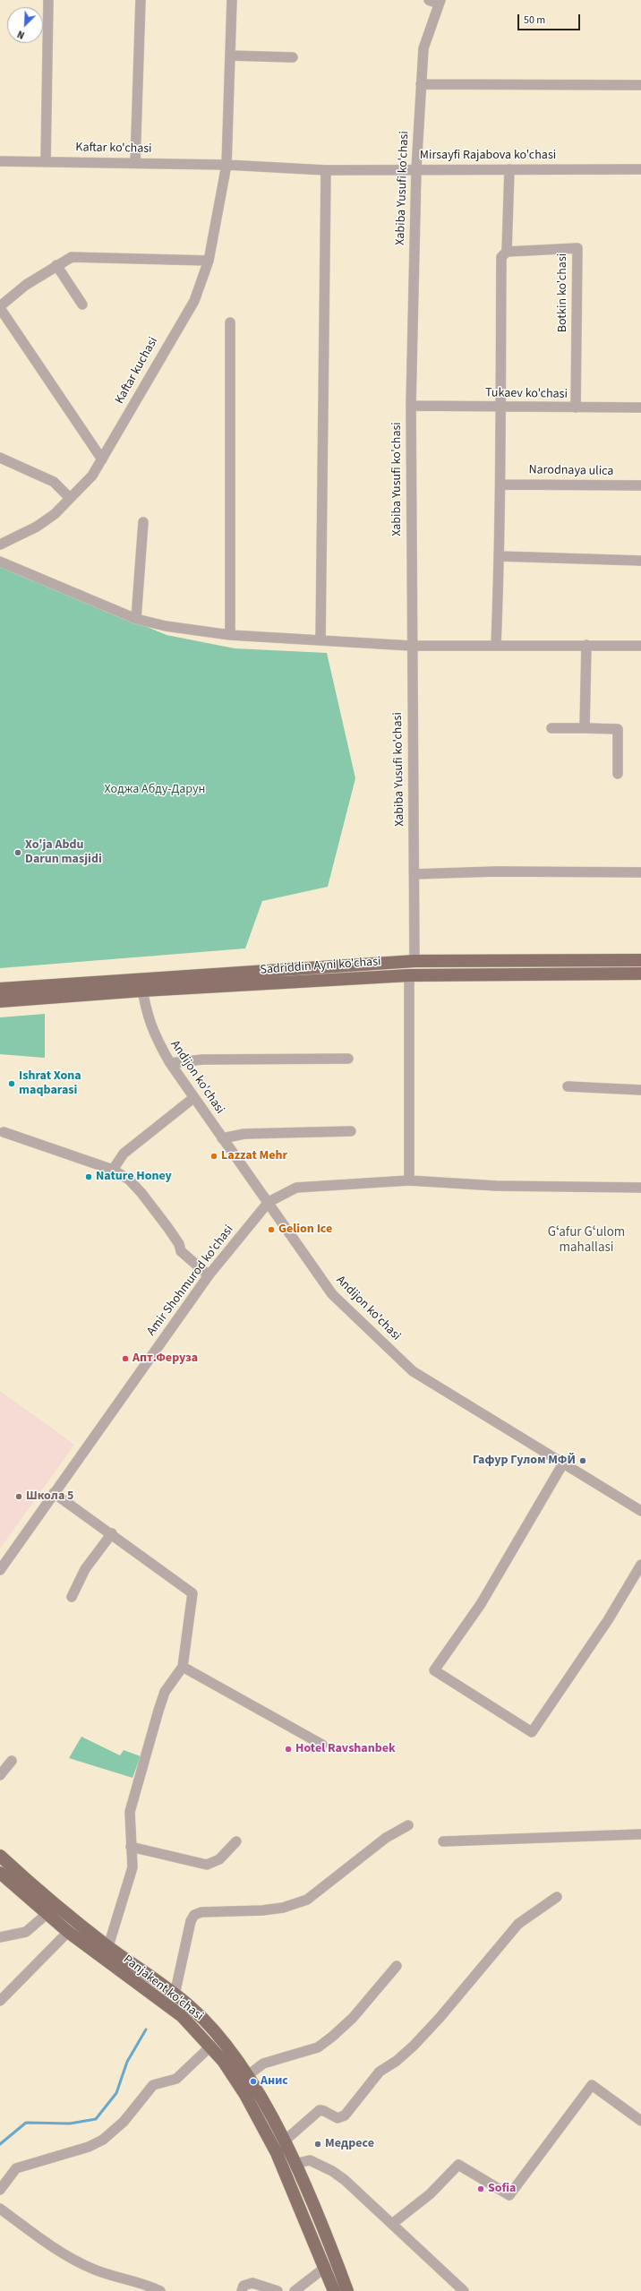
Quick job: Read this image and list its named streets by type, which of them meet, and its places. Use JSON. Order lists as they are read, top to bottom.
{
  "streets": {
    "main road": ["Sadriddin Ayni ko'chasi", "Panjakent ko'chasi"],
    "street": [
      "Kaftar ko'chasi",
      "Mirsayfi Rajabova ko'chasi",
      "Xabiba Yusufi ko'chasi",
      "Botkin ko'chasi",
      "Kaftar kuchasi",
      "Tukaev ko'chasi",
      "Narodnaya ulica",
      "Andijon ko'chasi",
      "Amir Shohmurod ko'chasi"
    ]
  },
  "crossings": [
    ["Kaftar ko'chasi", "Mirsayfi Rajabova ko'chasi"],
    ["Kaftar ko'chasi", "Kaftar kuchasi"],
    ["Mirsayfi Rajabova ko'chasi", "Xabiba Yusufi ko'chasi"],
    ["Mirsayfi Rajabova ko'chasi", "Kaftar kuchasi"],
    ["Xabiba Yusufi ko'chasi", "Tukaev ko'chasi"],
    ["Xabiba Yusufi ko'chasi", "Sadriddin Ayni ko'chasi"],
    ["Botkin ko'chasi", "Tukaev ko'chasi"],
    ["Sadriddin Ayni ko'chasi", "Andijon ko'chasi"],
    ["Andijon ko'chasi", "Amir Shohmurod ko'chasi"]
  ],
  "districts": ["Gʻafur Gʻulom mahallasi"],
  "parks": ["Ходжа Абду-Дарун"],
  "places": [
    "Xo'ja Abdu Darun masjidi",
    "Ishrat Хоnа mаqbаrasi",
    "Lazzat Mehr",
    "Nature Honey",
    "Gelion Ice",
    "Апт.Феруза",
    "Гафур Гулом МФЙ",
    "Школа 5",
    "Hotel Ravshanbek",
    "Анис",
    "Медресе",
    "Sofia"
  ],
  "scale_bar": "50 m",
  "north": "bottom left"
}
